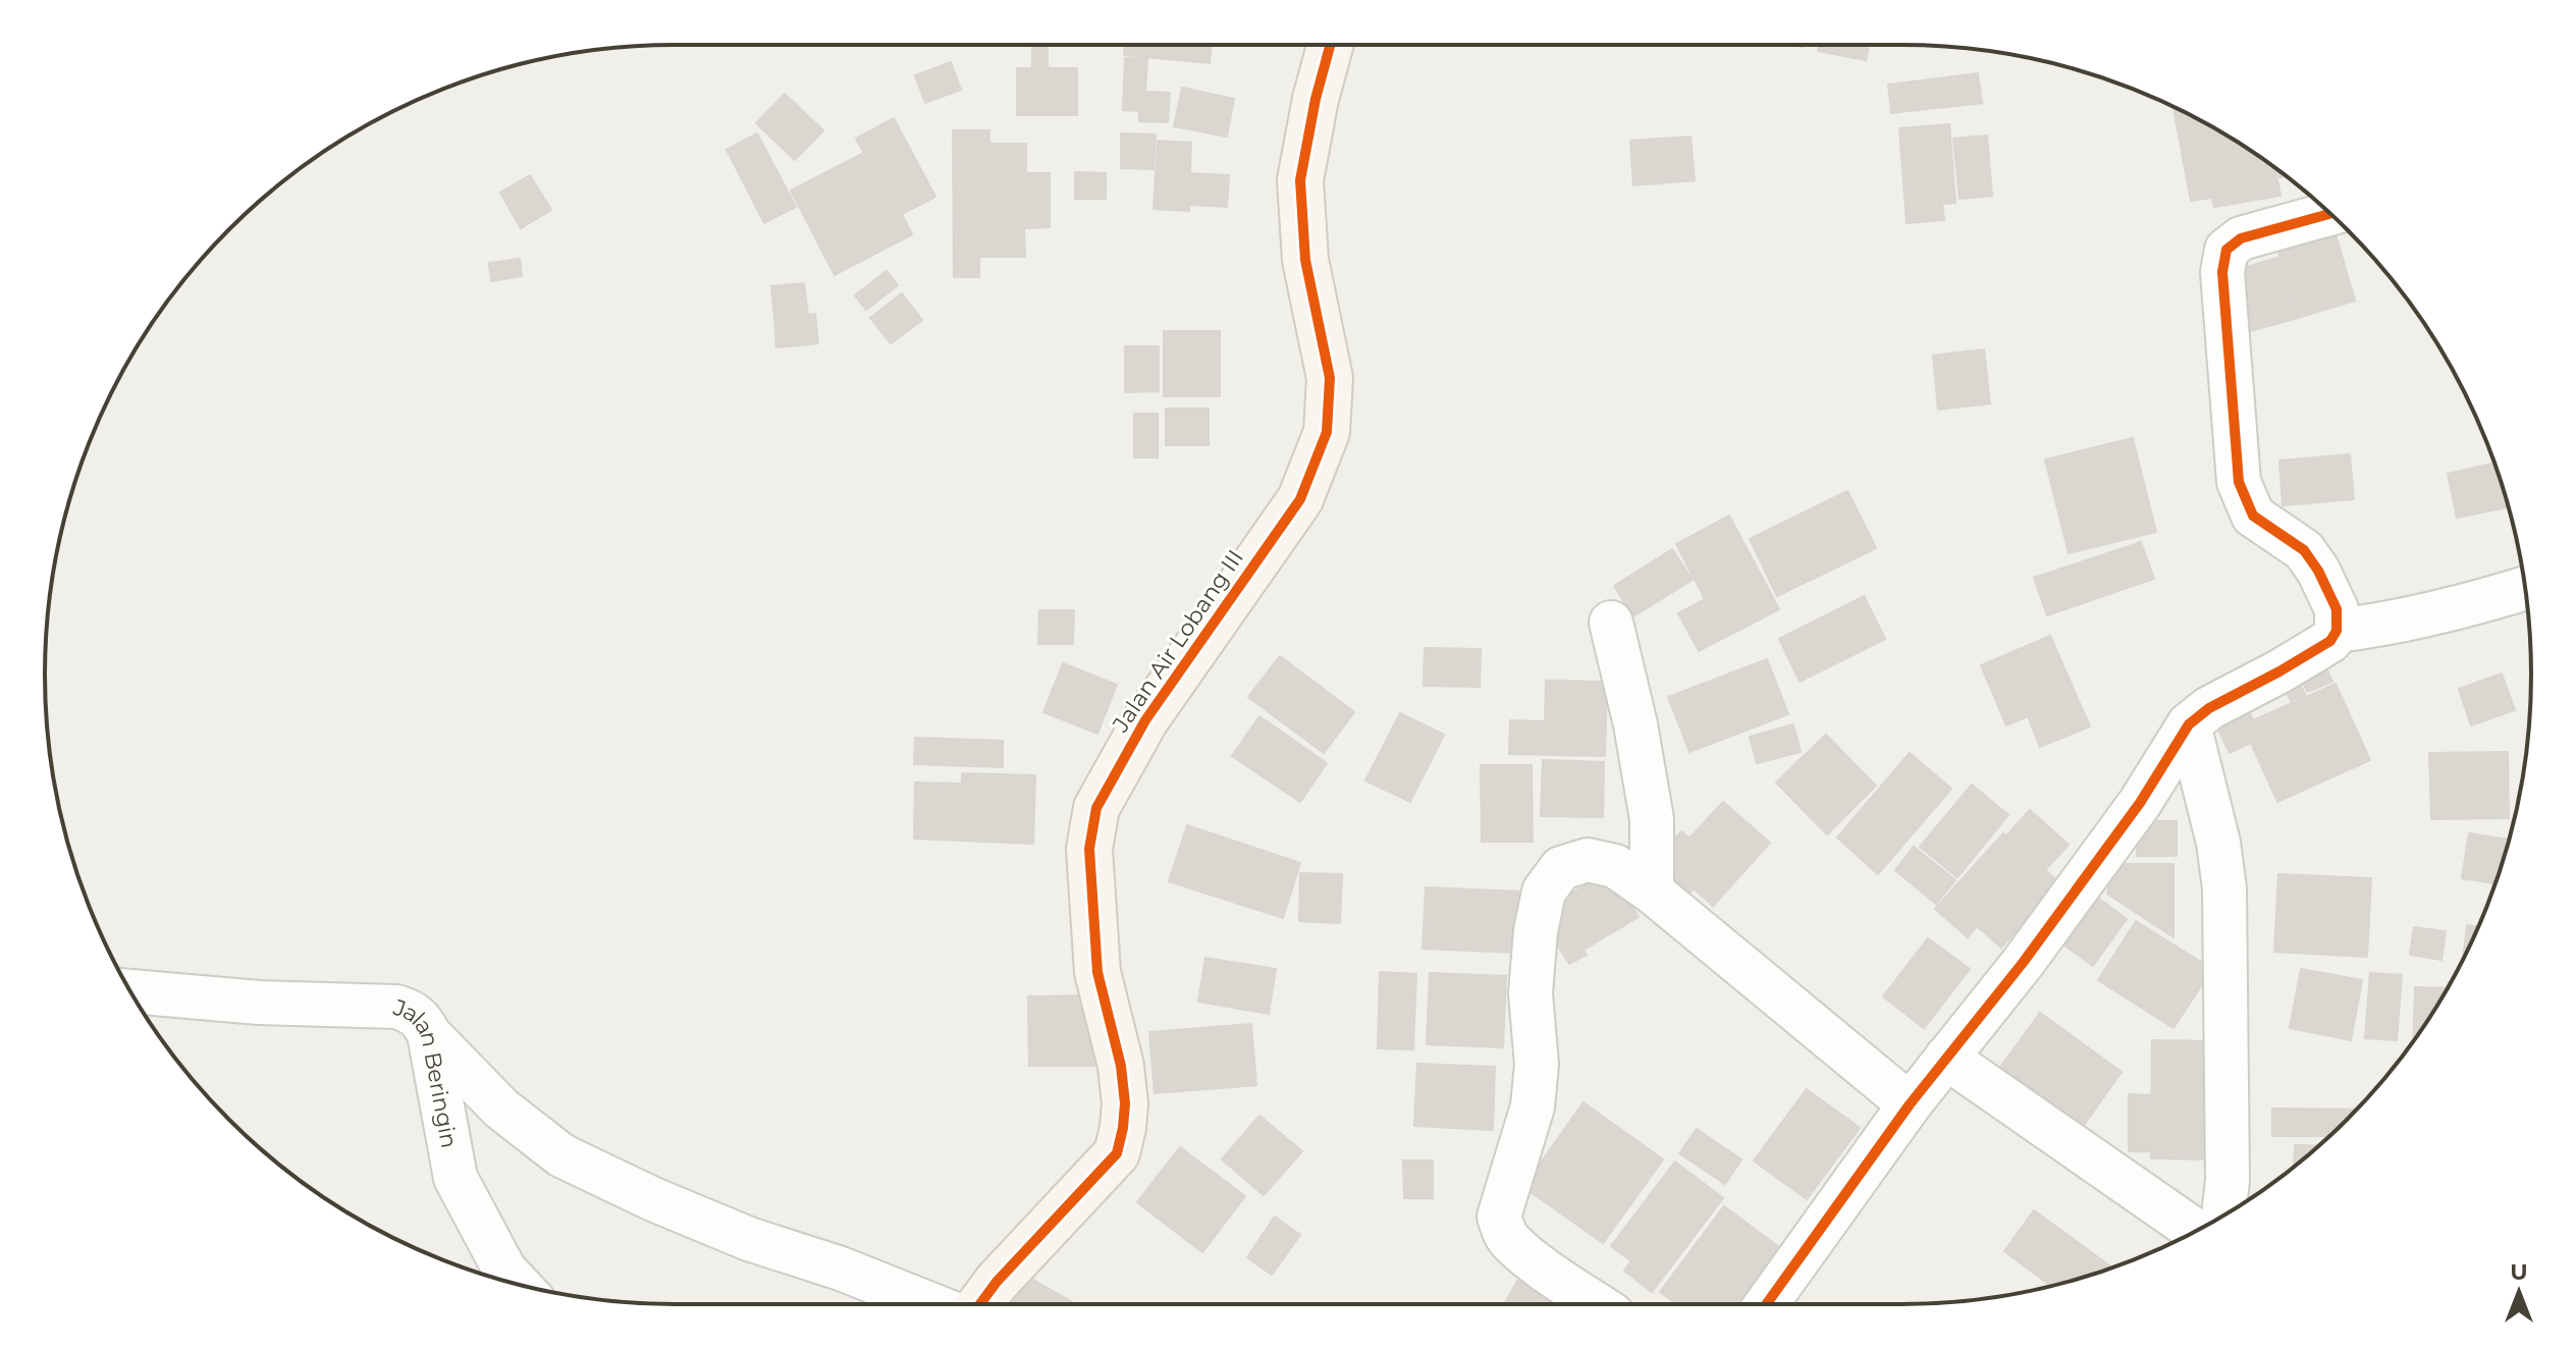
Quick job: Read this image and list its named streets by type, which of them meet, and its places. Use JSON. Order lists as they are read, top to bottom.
{
  "streets": {
    "street": ["Jalan Air Lobang III", "Jalan Beringin"]
  },
  "north": "top"
}
